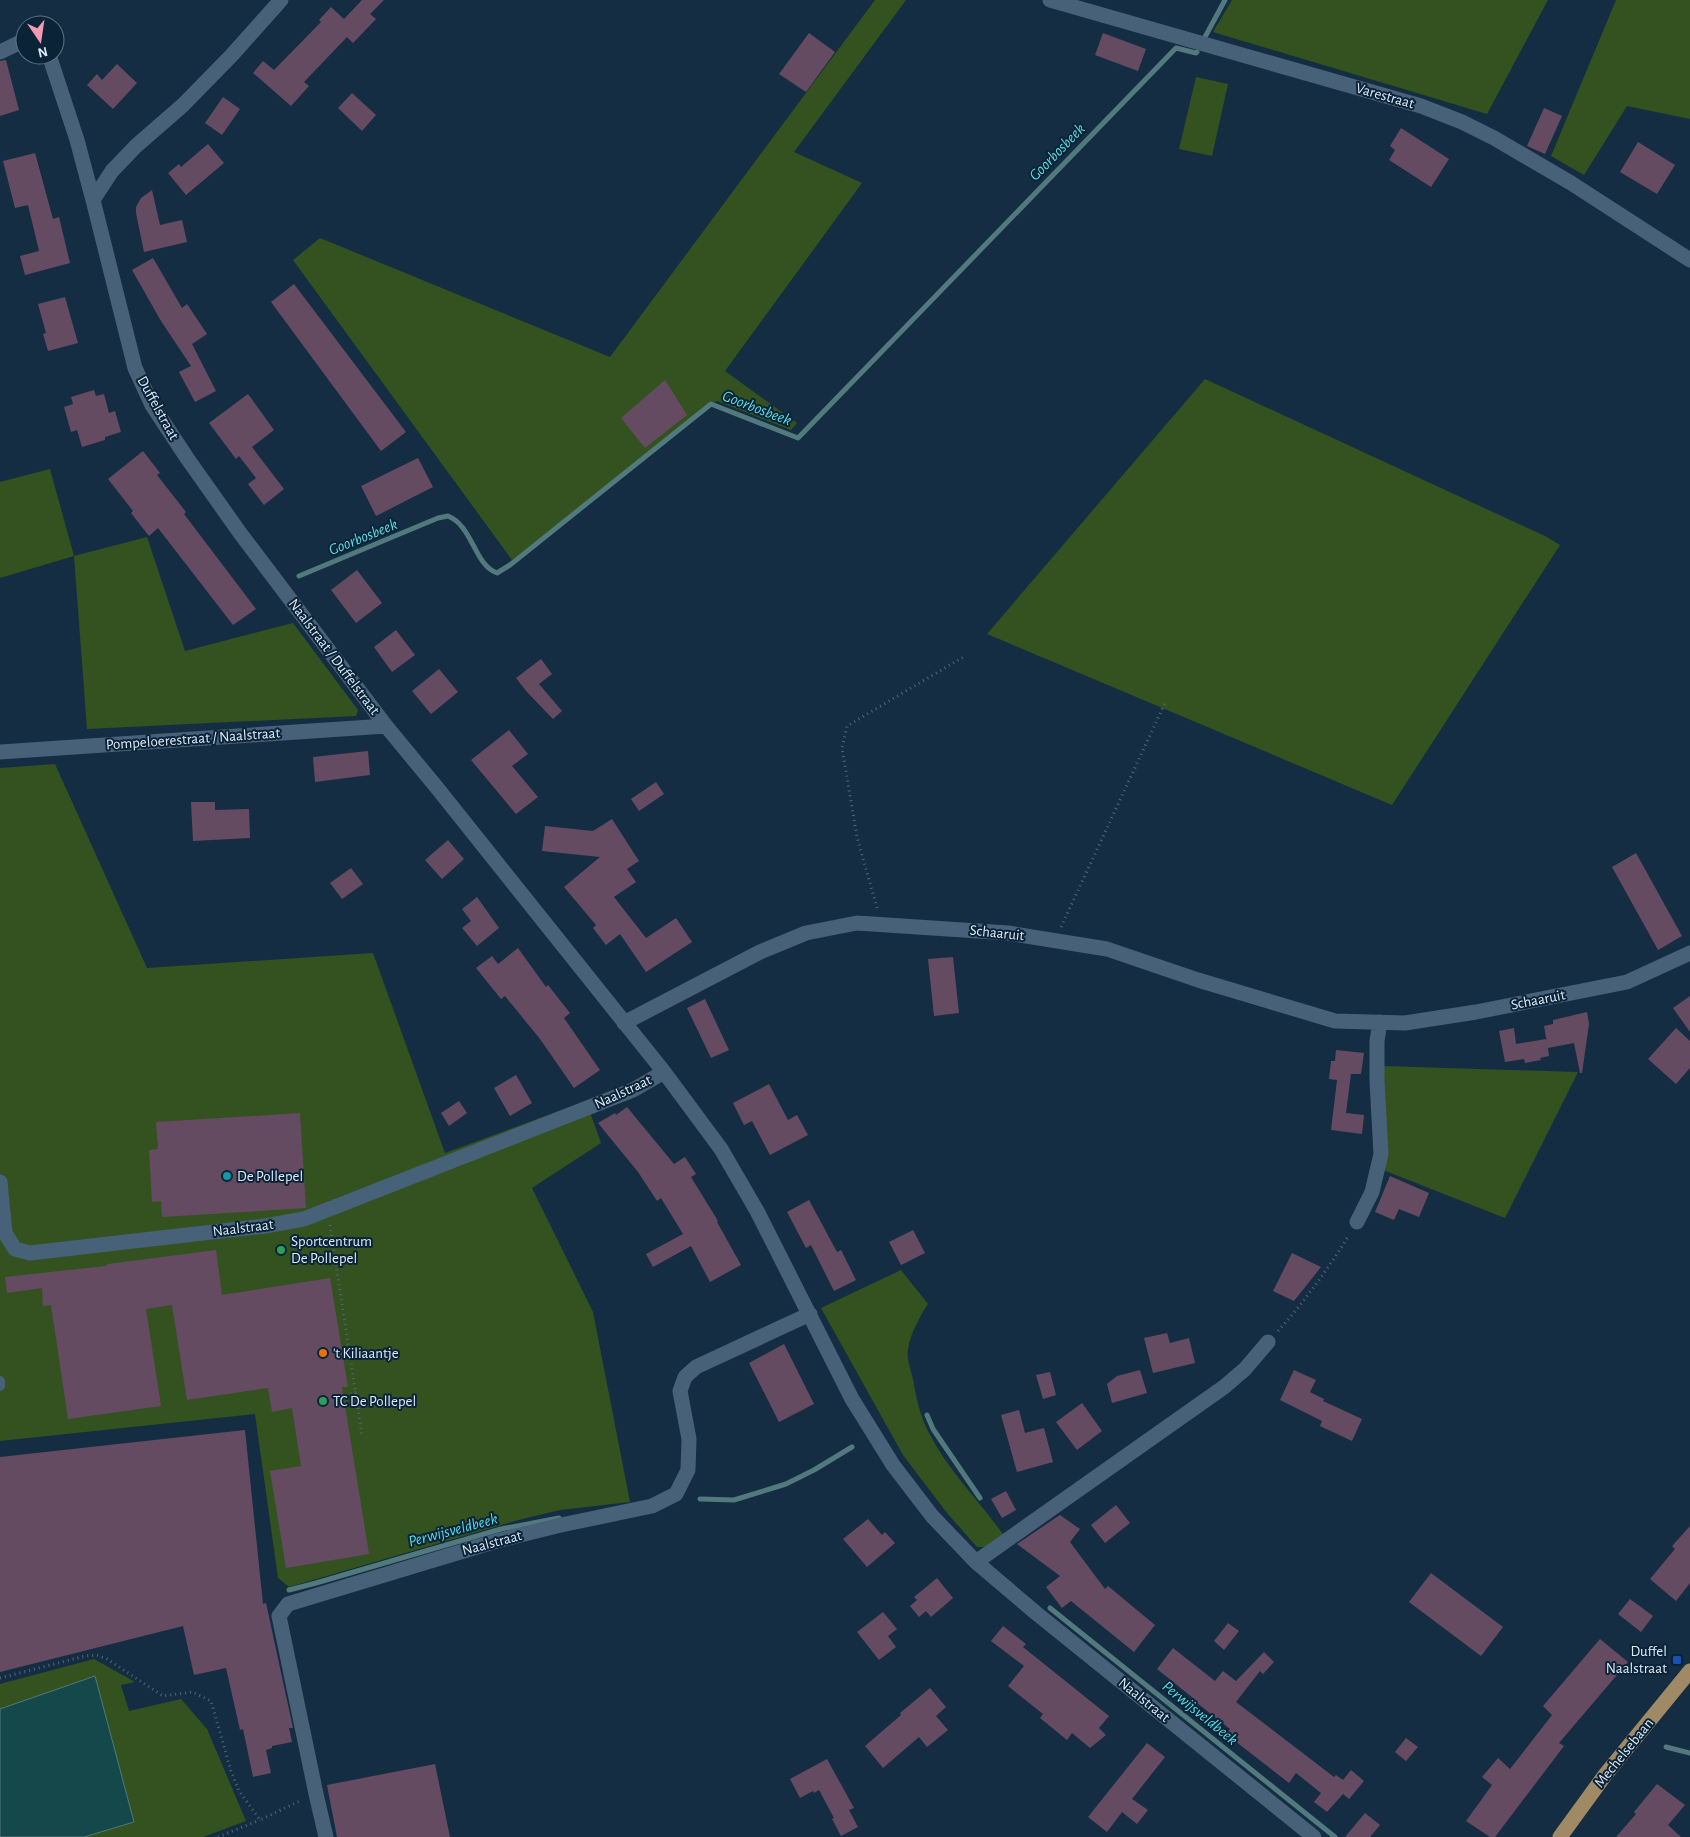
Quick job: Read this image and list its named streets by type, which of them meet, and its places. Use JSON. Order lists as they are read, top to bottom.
{
  "streets": {
    "main road": ["Mechelsebaan"],
    "street": [
      "Varestraat",
      "Duffelstraat",
      "Naalstraat / Duffelstraat",
      "Pompeloerestraat / Naalstraat",
      "Schaaruit",
      "Naalstraat"
    ]
  },
  "crossings": [
    ["Duffelstraat", "Naalstraat / Duffelstraat"],
    ["Naalstraat / Duffelstraat", "Pompeloerestraat / Naalstraat"],
    ["Naalstraat / Duffelstraat", "Naalstraat"],
    ["Pompeloerestraat / Naalstraat", "Naalstraat"],
    ["Schaaruit", "Naalstraat"]
  ],
  "water": ["Goorbosbeek", "Perwijsveldbeek"],
  "places": {
    "other": [
      "De Pollepel",
      "Sportcentrum De Pollepel",
      "'t Kiliaantje",
      "TC De Pollepel"
    ],
    "transit": ["Duffel Naalstraat"]
  },
  "north": "bottom"
}
